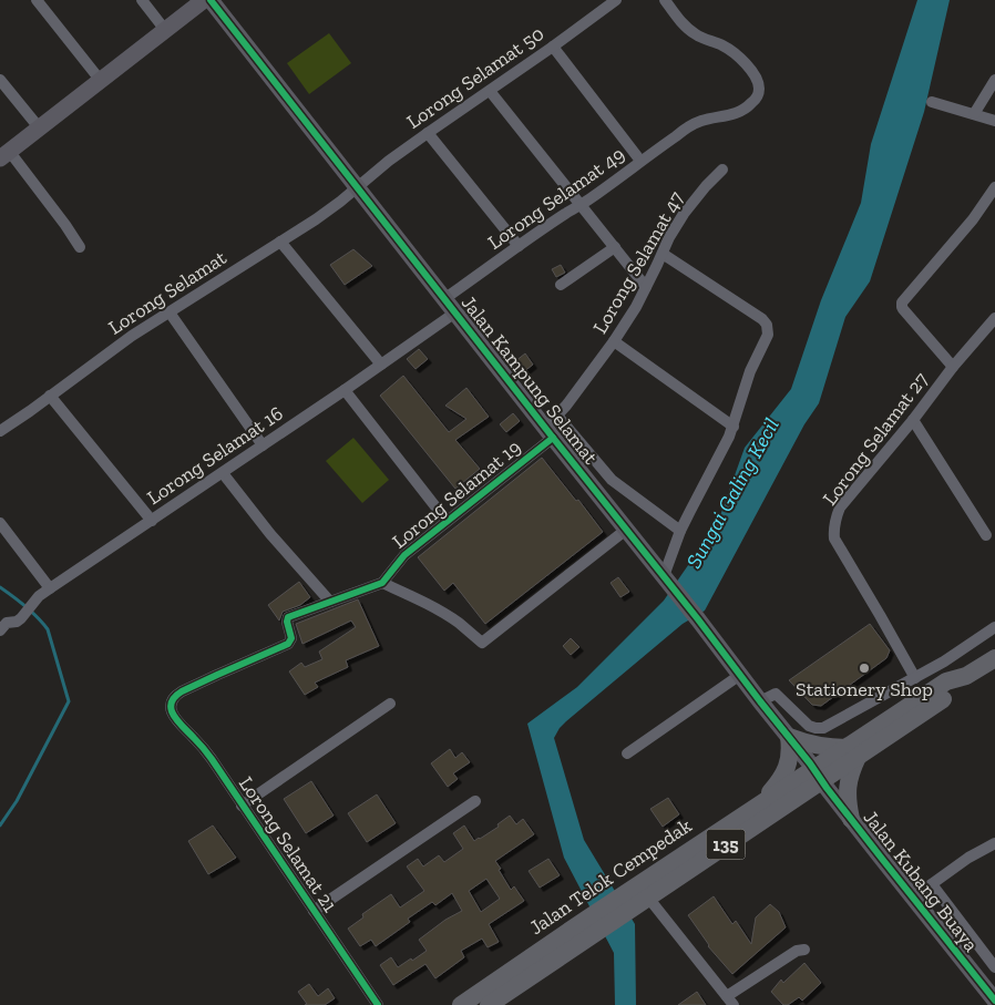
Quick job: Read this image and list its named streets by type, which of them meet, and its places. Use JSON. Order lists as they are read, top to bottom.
{
  "streets": {
    "main road": ["135", "Jalan Telok Cempedak"],
    "street": [
      "Lorong Selamat 50",
      "Lorong Selamat 49",
      "Lorong Selamat 47",
      "Lorong Selamat",
      "Jalan Kampung Selamat",
      "Lorong Selamat 27",
      "Lorong Selamat 16",
      "Lorong Selamat 19",
      "Lorong Selamat 21",
      "Jalan Kubang Buaya"
    ]
  },
  "crossings": [
    ["Lorong Selamat 50", "Lorong Selamat"],
    ["Lorong Selamat 50", "Jalan Kampung Selamat"],
    ["Lorong Selamat 49", "Jalan Kampung Selamat"],
    ["Lorong Selamat 47", "Jalan Kampung Selamat"],
    ["Lorong Selamat 47", "Lorong Selamat 19"],
    ["Lorong Selamat", "Jalan Kampung Selamat"],
    ["Jalan Kampung Selamat", "Lorong Selamat 16"],
    ["Jalan Kampung Selamat", "Lorong Selamat 19"],
    ["Jalan Kampung Selamat", "135"],
    ["Jalan Kampung Selamat", "Jalan Telok Cempedak"],
    ["Jalan Kampung Selamat", "Jalan Kubang Buaya"],
    ["135", "Jalan Telok Cempedak"],
    ["135", "Jalan Kubang Buaya"],
    ["Jalan Telok Cempedak", "Jalan Kubang Buaya"]
  ],
  "water": ["Sungai Galing Kecil"],
  "places": ["Stationery Shop"]
}
